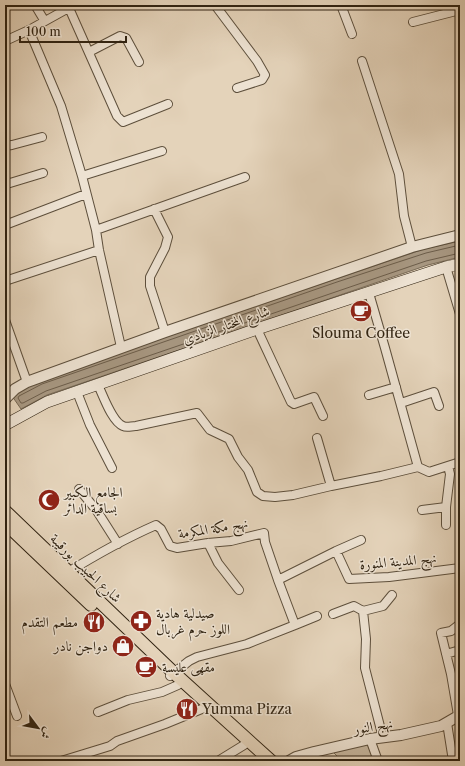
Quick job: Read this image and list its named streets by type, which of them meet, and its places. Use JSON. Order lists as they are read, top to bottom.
{
  "streets": {
    "main road": ["شارع المختار الزيادي", "شارع الحبيب بورقيبة"],
    "street": ["نهج مكة المكرمة", "نهج المدينة المنورة", "نهج النور"]
  },
  "crossings": [
    ["نهج مكة المكرمة", "شارع الحبيب بورقيبة"]
  ],
  "places": {
    "cafe": ["Slouma Coffee", "مقهى عليسة"],
    "mosque": ["الجامع الكبير بساقية الدائر"],
    "pharmacy": ["صيدلية هادية اللوز حرم غربال"],
    "restaurant": ["مطعم التقدم", "Yumma Pizza"],
    "shop": ["دواجن نادر"]
  },
  "scale_bar": "100 m",
  "north": "bottom right"
}
